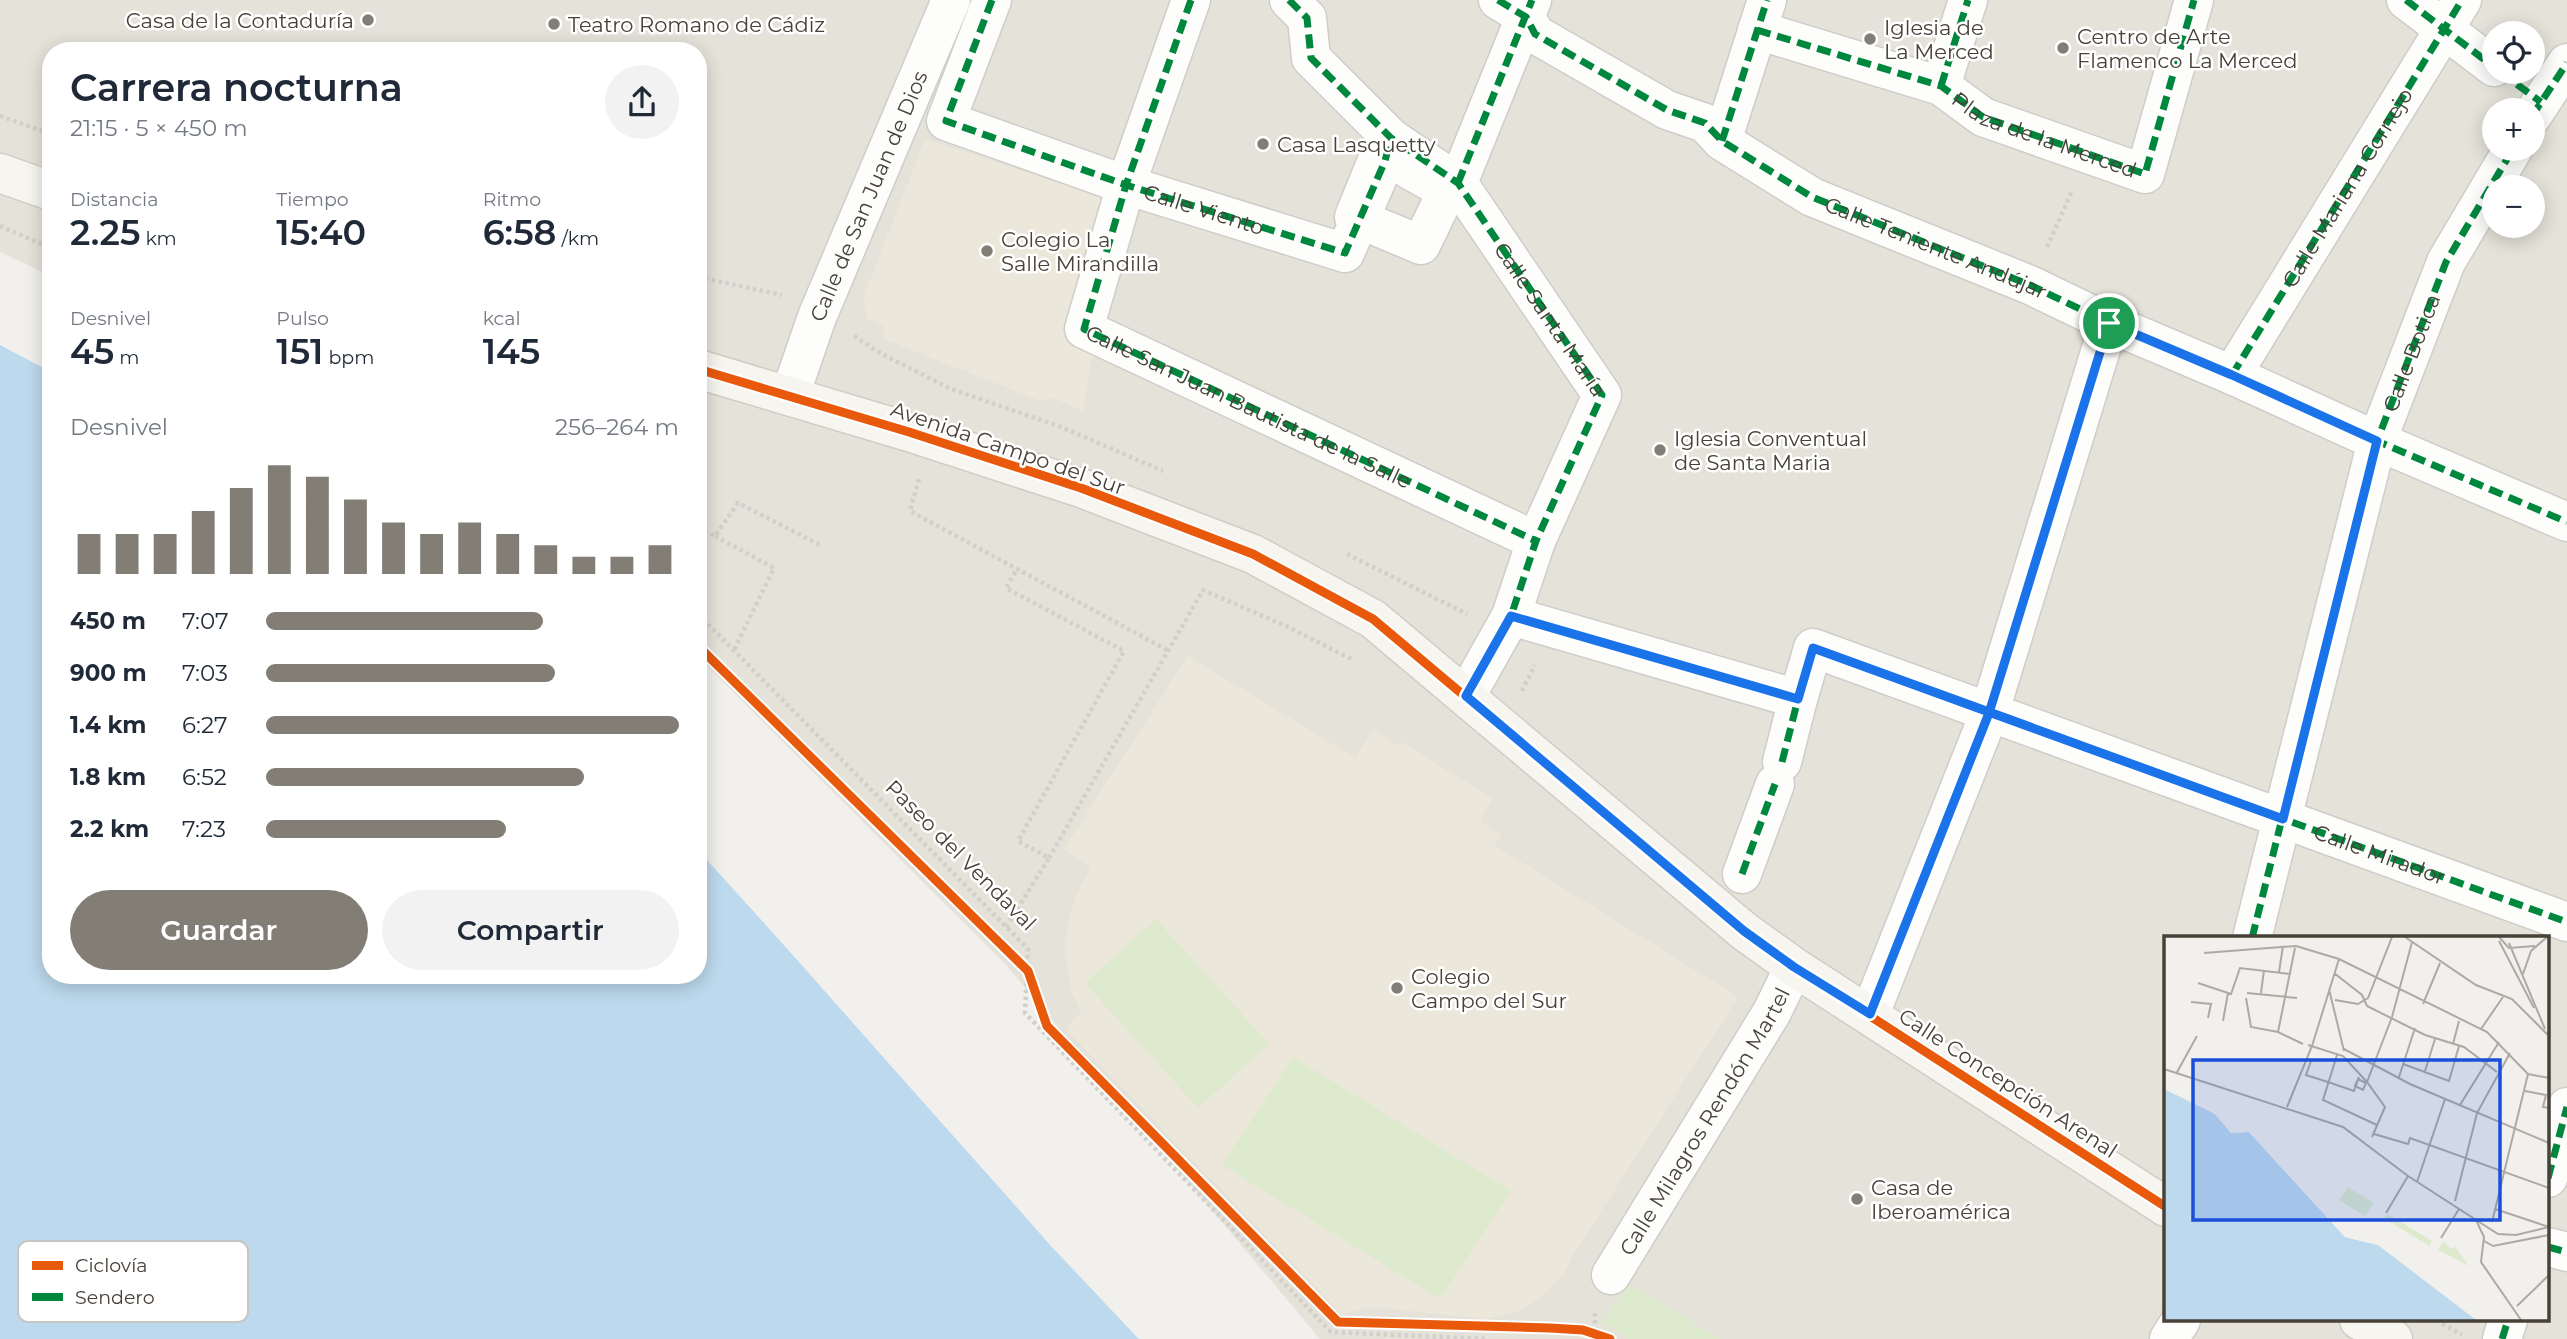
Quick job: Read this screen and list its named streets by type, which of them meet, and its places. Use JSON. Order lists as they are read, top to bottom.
{
  "streets": {
    "street": [
      "Plaza de la Merced",
      "Calle Mariana Cornejo",
      "Calle de San Juan de Dios",
      "Calle Viento",
      "Calle Teniente Andújar",
      "Calle Santa María",
      "Calle Botica",
      "Calle San Juan Bautista de la Salle",
      "Avenida Campo del Sur",
      "Calle Mirador",
      "Calle Concepción Arenal",
      "Calle Milagros Rendón Martel"
    ],
    "path": ["Paseo del Vendaval"]
  },
  "crossings": [
    ["Calle Mariana Cornejo", "Calle Teniente Andújar"],
    ["Calle de San Juan de Dios", "Avenida Campo del Sur"],
    ["Calle Viento", "Calle San Juan Bautista de la Salle"],
    ["Calle Teniente Andújar", "Calle Botica"],
    ["Calle Santa María", "Calle San Juan Bautista de la Salle"],
    ["Calle Santa María", "Avenida Campo del Sur"],
    ["Calle Botica", "Calle Mirador"],
    ["Avenida Campo del Sur", "Calle Concepción Arenal"],
    ["Avenida Campo del Sur", "Calle Milagros Rendón Martel"],
    ["Calle Concepción Arenal", "Calle Milagros Rendón Martel"]
  ],
  "places": [
    "Casa de la Contaduría",
    "Teatro Romano de Cádiz",
    "Iglesia de La Merced",
    "Centro de Arte Flamenco La Merced",
    "Casa Lasquetty",
    "Colegio La Salle Mirandilla",
    "Iglesia Conventual de Santa Maria",
    "Colegio Campo del Sur",
    "Casa de Iberoamérica"
  ],
  "legend": ["Ciclovía", "Sendero"],
  "page": {
    "map_buttons": ["+", "−"],
    "heading": ["Carrera nocturna", "21:15 · 5 × 450 m"],
    "stats": [
      ["Distancia", "2.25 km"],
      ["Tiempo", "15:40"],
      ["Ritmo", "6:58 /km"],
      ["Desnivel", "45 m"],
      ["Pulso", "151 bpm"],
      ["kcal", "145"]
    ],
    "chart": ["Desnivel", "256–264 m"],
    "list": [
      {
        "name": "450 m",
        "note": "7:07"
      },
      {
        "name": "900 m",
        "note": "7:03"
      },
      {
        "name": "1.4 km",
        "note": "6:27"
      },
      {
        "name": "1.8 km",
        "note": "6:52"
      },
      {
        "name": "2.2 km",
        "note": "7:23"
      }
    ],
    "buttons": ["Guardar", "Compartir"]
  }
}
